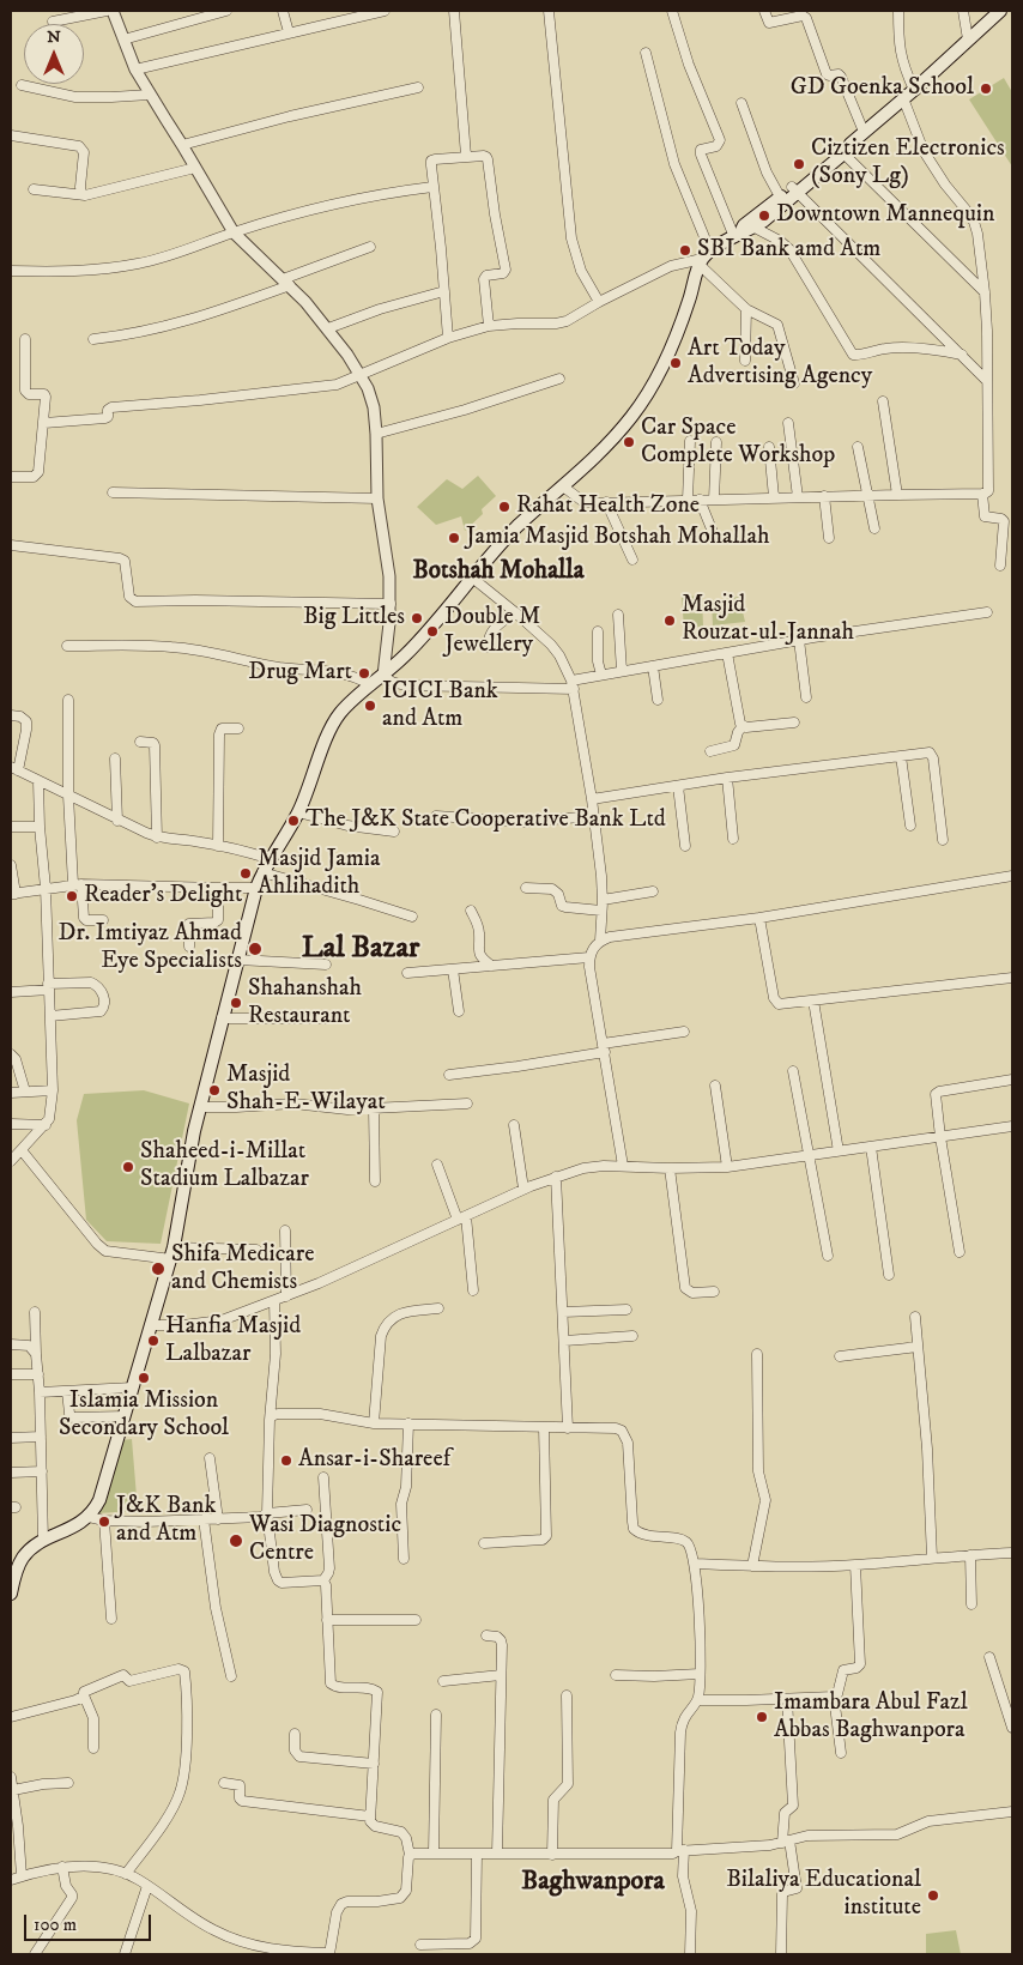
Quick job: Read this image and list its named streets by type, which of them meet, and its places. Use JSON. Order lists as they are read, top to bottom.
{
  "districts": ["Botshah Mohalla", "Lal Bazar", "Baghwanpora"],
  "places": [
    "GD Goenka School",
    "Ciztizen Electronics (Sony Lg)",
    "Downtown Mannequin",
    "SBI Bank amd Atm",
    "Art Today Advertising Agency",
    "Car Space Complete Workshop",
    "Rahat Health Zone",
    "Jamia Masjid Botshah Mohallah",
    "Big Littles",
    "Masjid Rouzat-ul-Jannah",
    "Double M Jewellery",
    "Drug Mart",
    "ICICI Bank and Atm",
    "The J&K State Cooperative Bank Ltd",
    "Masjid Jamia Ahlihadith",
    "Reader's Delight",
    "Dr. Imtiyaz Ahmad Eye Specialists",
    "Shahanshah Restaurant",
    "Masjid Shah-E-Wilayat",
    "Shaheed-i-Millat Stadium Lalbazar",
    "Shifa Medicare and Chemists",
    "Hanfia Masjid Lalbazar",
    "Islamia Mission Secondary School",
    "Ansar-i-Shareef",
    "J&K Bank and Atm",
    "Wasi Diagnostic Centre",
    "Imambara Abul Fazl Abbas Baghwanpora",
    "Bilaliya Educational institute"
  ],
  "scale_bar": "100 m",
  "north": "top"
}
